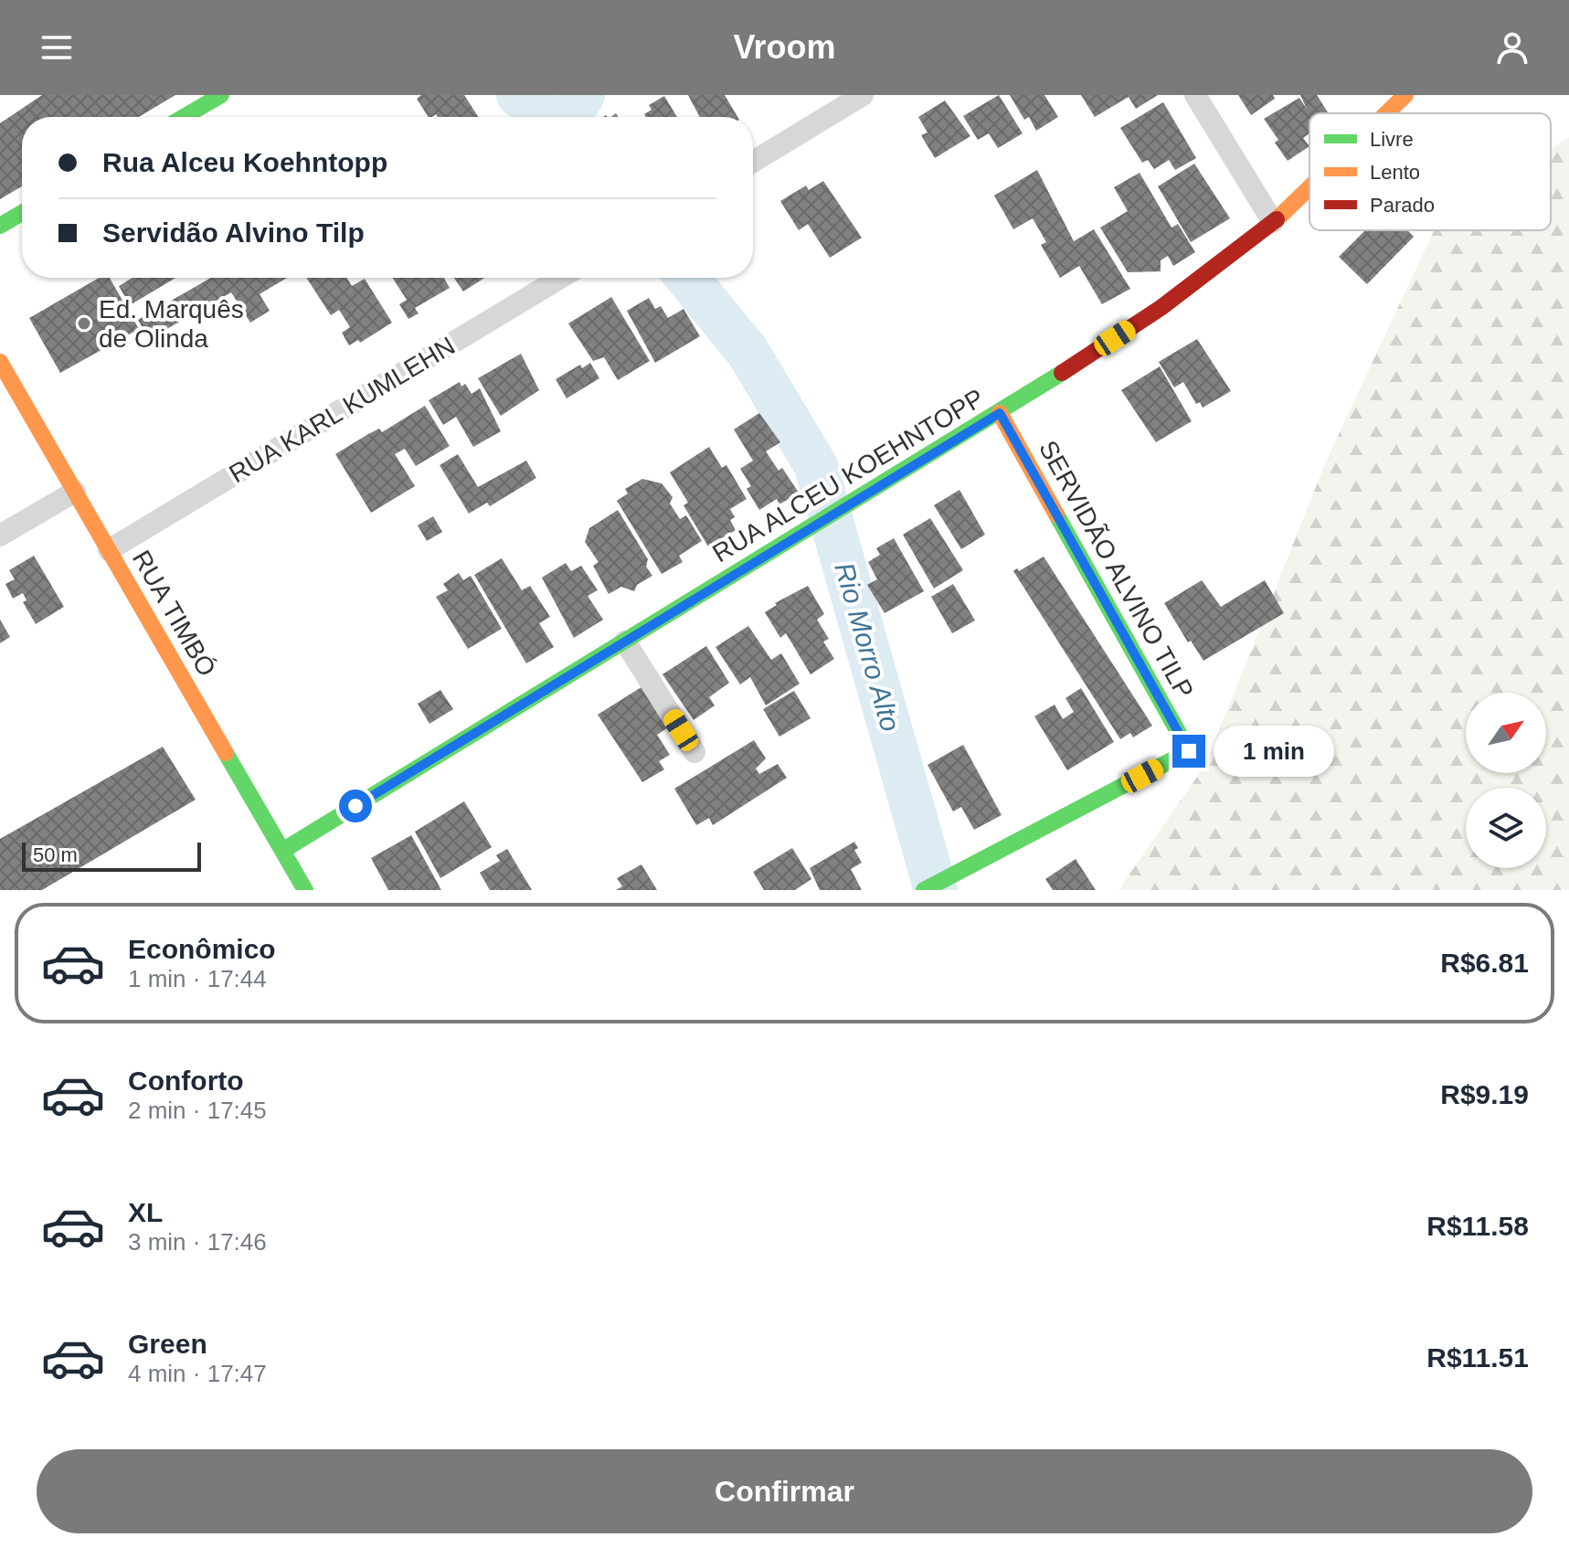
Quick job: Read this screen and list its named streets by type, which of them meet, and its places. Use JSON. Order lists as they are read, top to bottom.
{
  "streets": {
    "street": [
      "RUA KARL KUMLEHN",
      "RUA ALCEU KOEHNTOPP",
      "SERVIDÃO ALVINO TILP",
      "RUA TIMBÓ"
    ]
  },
  "crossings": [
    ["RUA KARL KUMLEHN", "RUA TIMBÓ"],
    ["RUA ALCEU KOEHNTOPP", "SERVIDÃO ALVINO TILP"],
    ["RUA ALCEU KOEHNTOPP", "RUA TIMBÓ"]
  ],
  "water": ["Rio Morro Alto"],
  "places": ["Ed. Marquês de Olinda"],
  "legend": ["Livre", "Lento", "Parado"],
  "scale_bar": "50 m",
  "north": "top right",
  "page": {
    "header": "Vroom",
    "banner": ["Rua Alceu Koehntopp", "Servidão Alvino Tilp"],
    "bubble": "1 min",
    "scale": "50 m",
    "list": [
      {
        "name": "Econômico",
        "note": "1 min · 17:44",
        "value": "R$6.81"
      },
      {
        "name": "Conforto",
        "note": "2 min · 17:45",
        "value": "R$9.19"
      },
      {
        "name": "XL",
        "note": "3 min · 17:46",
        "value": "R$11.58"
      },
      {
        "name": "Green",
        "note": "4 min · 17:47",
        "value": "R$11.51"
      }
    ],
    "buttons": "Confirmar"
  }
}
